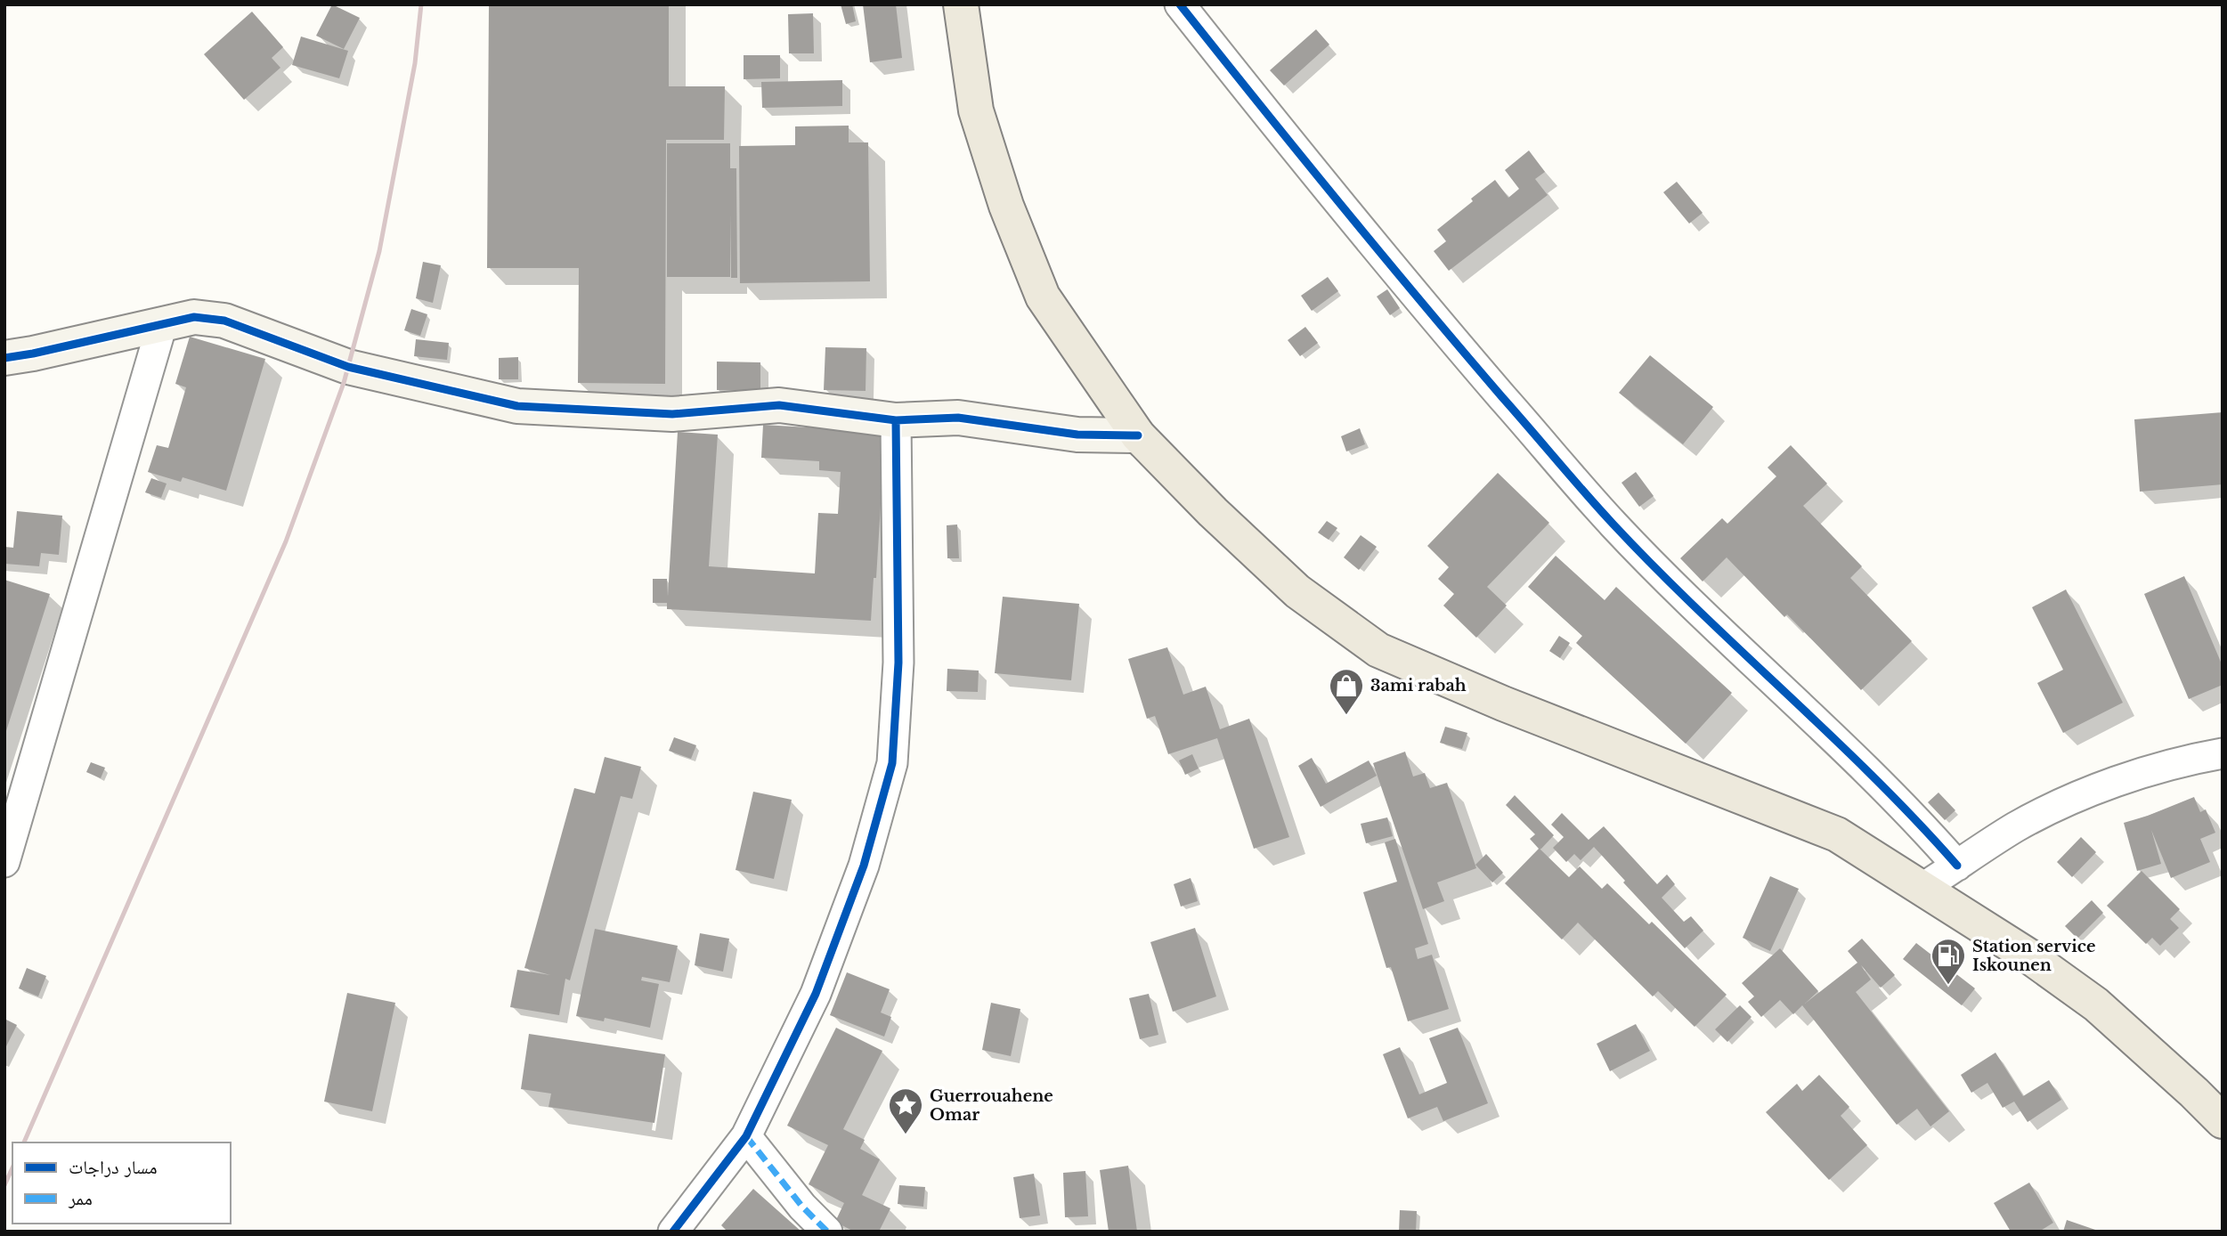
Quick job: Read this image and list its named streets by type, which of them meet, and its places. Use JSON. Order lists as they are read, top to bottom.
{
  "places": {
    "shop": ["3ami rabah"],
    "fuel station": ["Station service Iskounen"],
    "place": ["Guerrouahene Omar"]
  },
  "legend": ["مسار دراجات", "ممر"]
}
